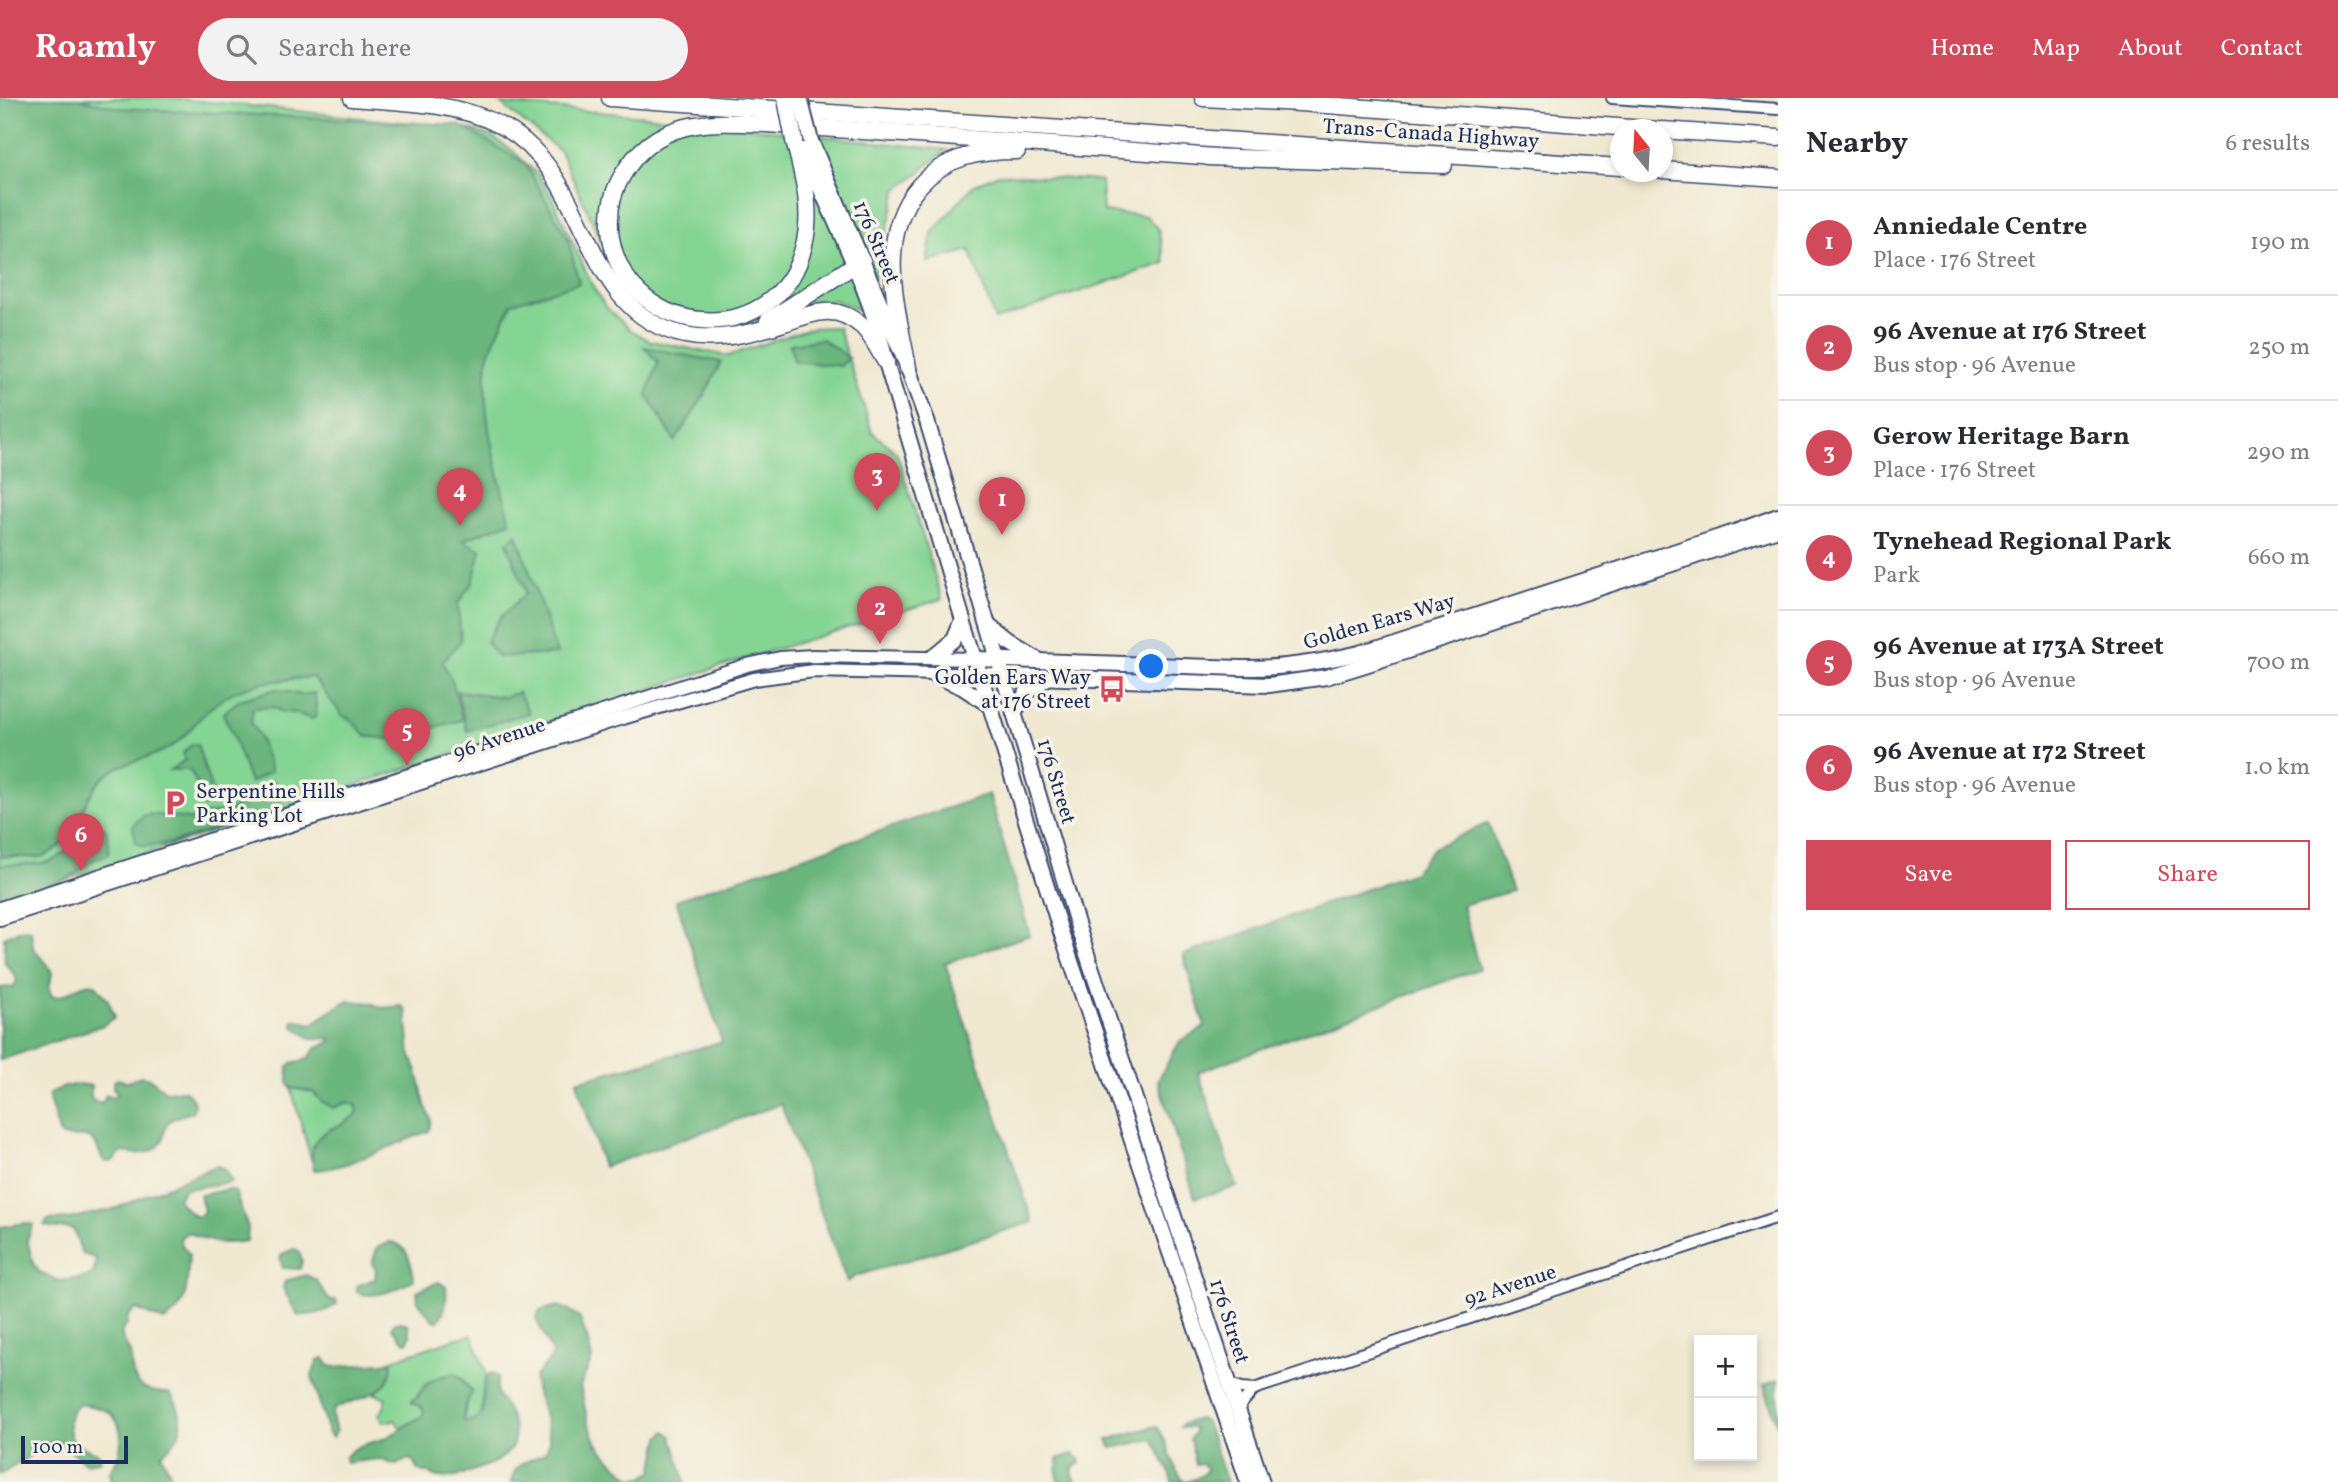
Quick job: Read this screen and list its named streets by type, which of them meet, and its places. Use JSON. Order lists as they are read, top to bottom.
{
  "streets": {
    "highway": ["Trans-Canada Highway"],
    "main road": ["176 Street", "Golden Ears Way", "96 Avenue"],
    "street": ["92 Avenue"]
  },
  "crossings": [
    ["176 Street", "Golden Ears Way"],
    ["176 Street", "96 Avenue"],
    ["176 Street", "92 Avenue"],
    ["Golden Ears Way", "96 Avenue"]
  ],
  "places": {
    "bus stop": ["Golden Ears Way at 176 Street"],
    "parking": ["Serpentine Hills Parking Lot"]
  },
  "scale_bar": "100 m",
  "north": "top",
  "page": {
    "header": "Roamly",
    "search": "Search here",
    "nav": [
      "Home",
      "Map",
      "About",
      "Contact"
    ],
    "heading": ["Nearby", "6 results"],
    "list": [
      {
        "mark": "1",
        "name": "Anniedale Centre",
        "note": "Place · 176 Street",
        "value": "190 m"
      },
      {
        "mark": "2",
        "name": "96 Avenue at 176 Street",
        "note": "Bus stop · 96 Avenue",
        "value": "250 m"
      },
      {
        "mark": "3",
        "name": "Gerow Heritage Barn",
        "note": "Place · 176 Street",
        "value": "290 m"
      },
      {
        "mark": "4",
        "name": "Tynehead Regional Park",
        "note": "Park",
        "value": "660 m"
      },
      {
        "mark": "5",
        "name": "96 Avenue at 173A Street",
        "note": "Bus stop · 96 Avenue",
        "value": "700 m"
      },
      {
        "mark": "6",
        "name": "96 Avenue at 172 Street",
        "note": "Bus stop · 96 Avenue",
        "value": "1.0 km"
      }
    ],
    "pins": [
      "3",
      "4",
      "1",
      "2",
      "5",
      "6"
    ],
    "buttons": ["Save", "Share"],
    "map_buttons": ["+", "−"],
    "scale": "100 m"
  }
}
